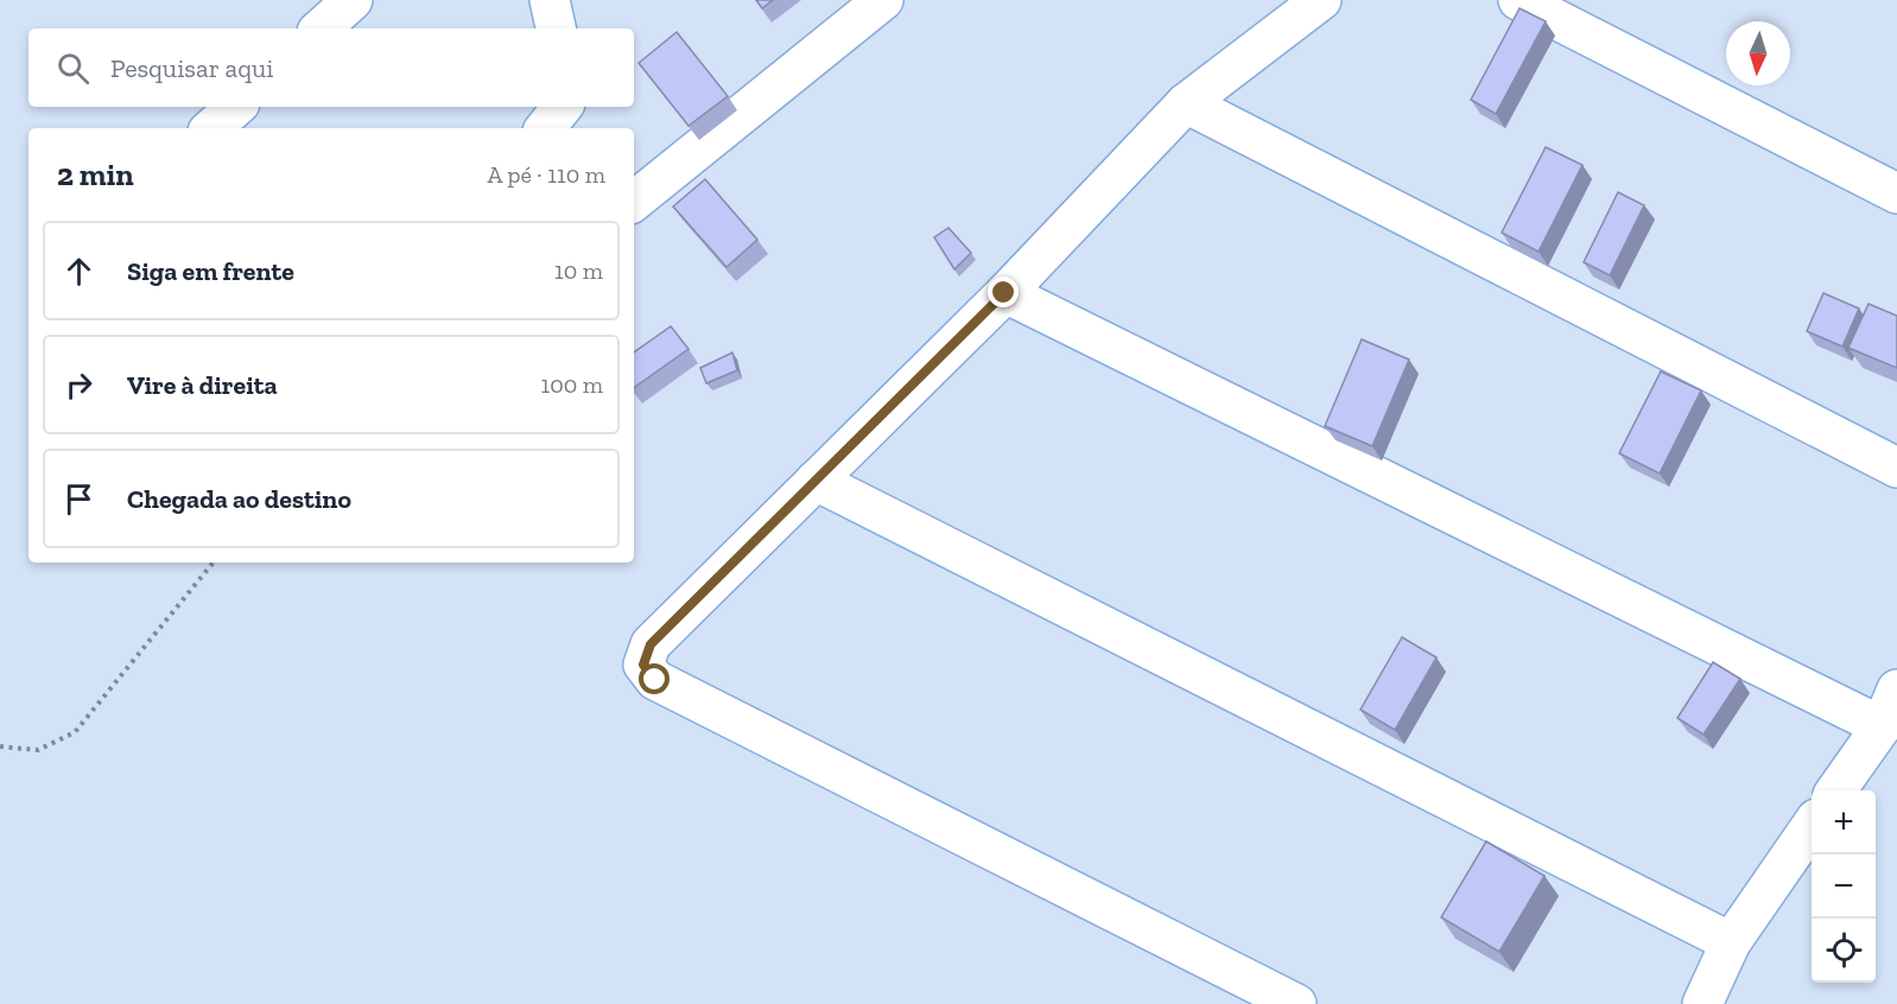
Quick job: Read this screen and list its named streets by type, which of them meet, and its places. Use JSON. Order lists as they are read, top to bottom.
{
  "north": "bottom",
  "page": {
    "search": "Pesquisar aqui",
    "heading": ["2 min", "A pé · 110 m"],
    "list": [
      ["Siga em frente", "10 m"],
      ["Vire à direita", "100 m"],
      "Chegada ao destino"
    ],
    "map_buttons": ["+", "−"]
  }
}
